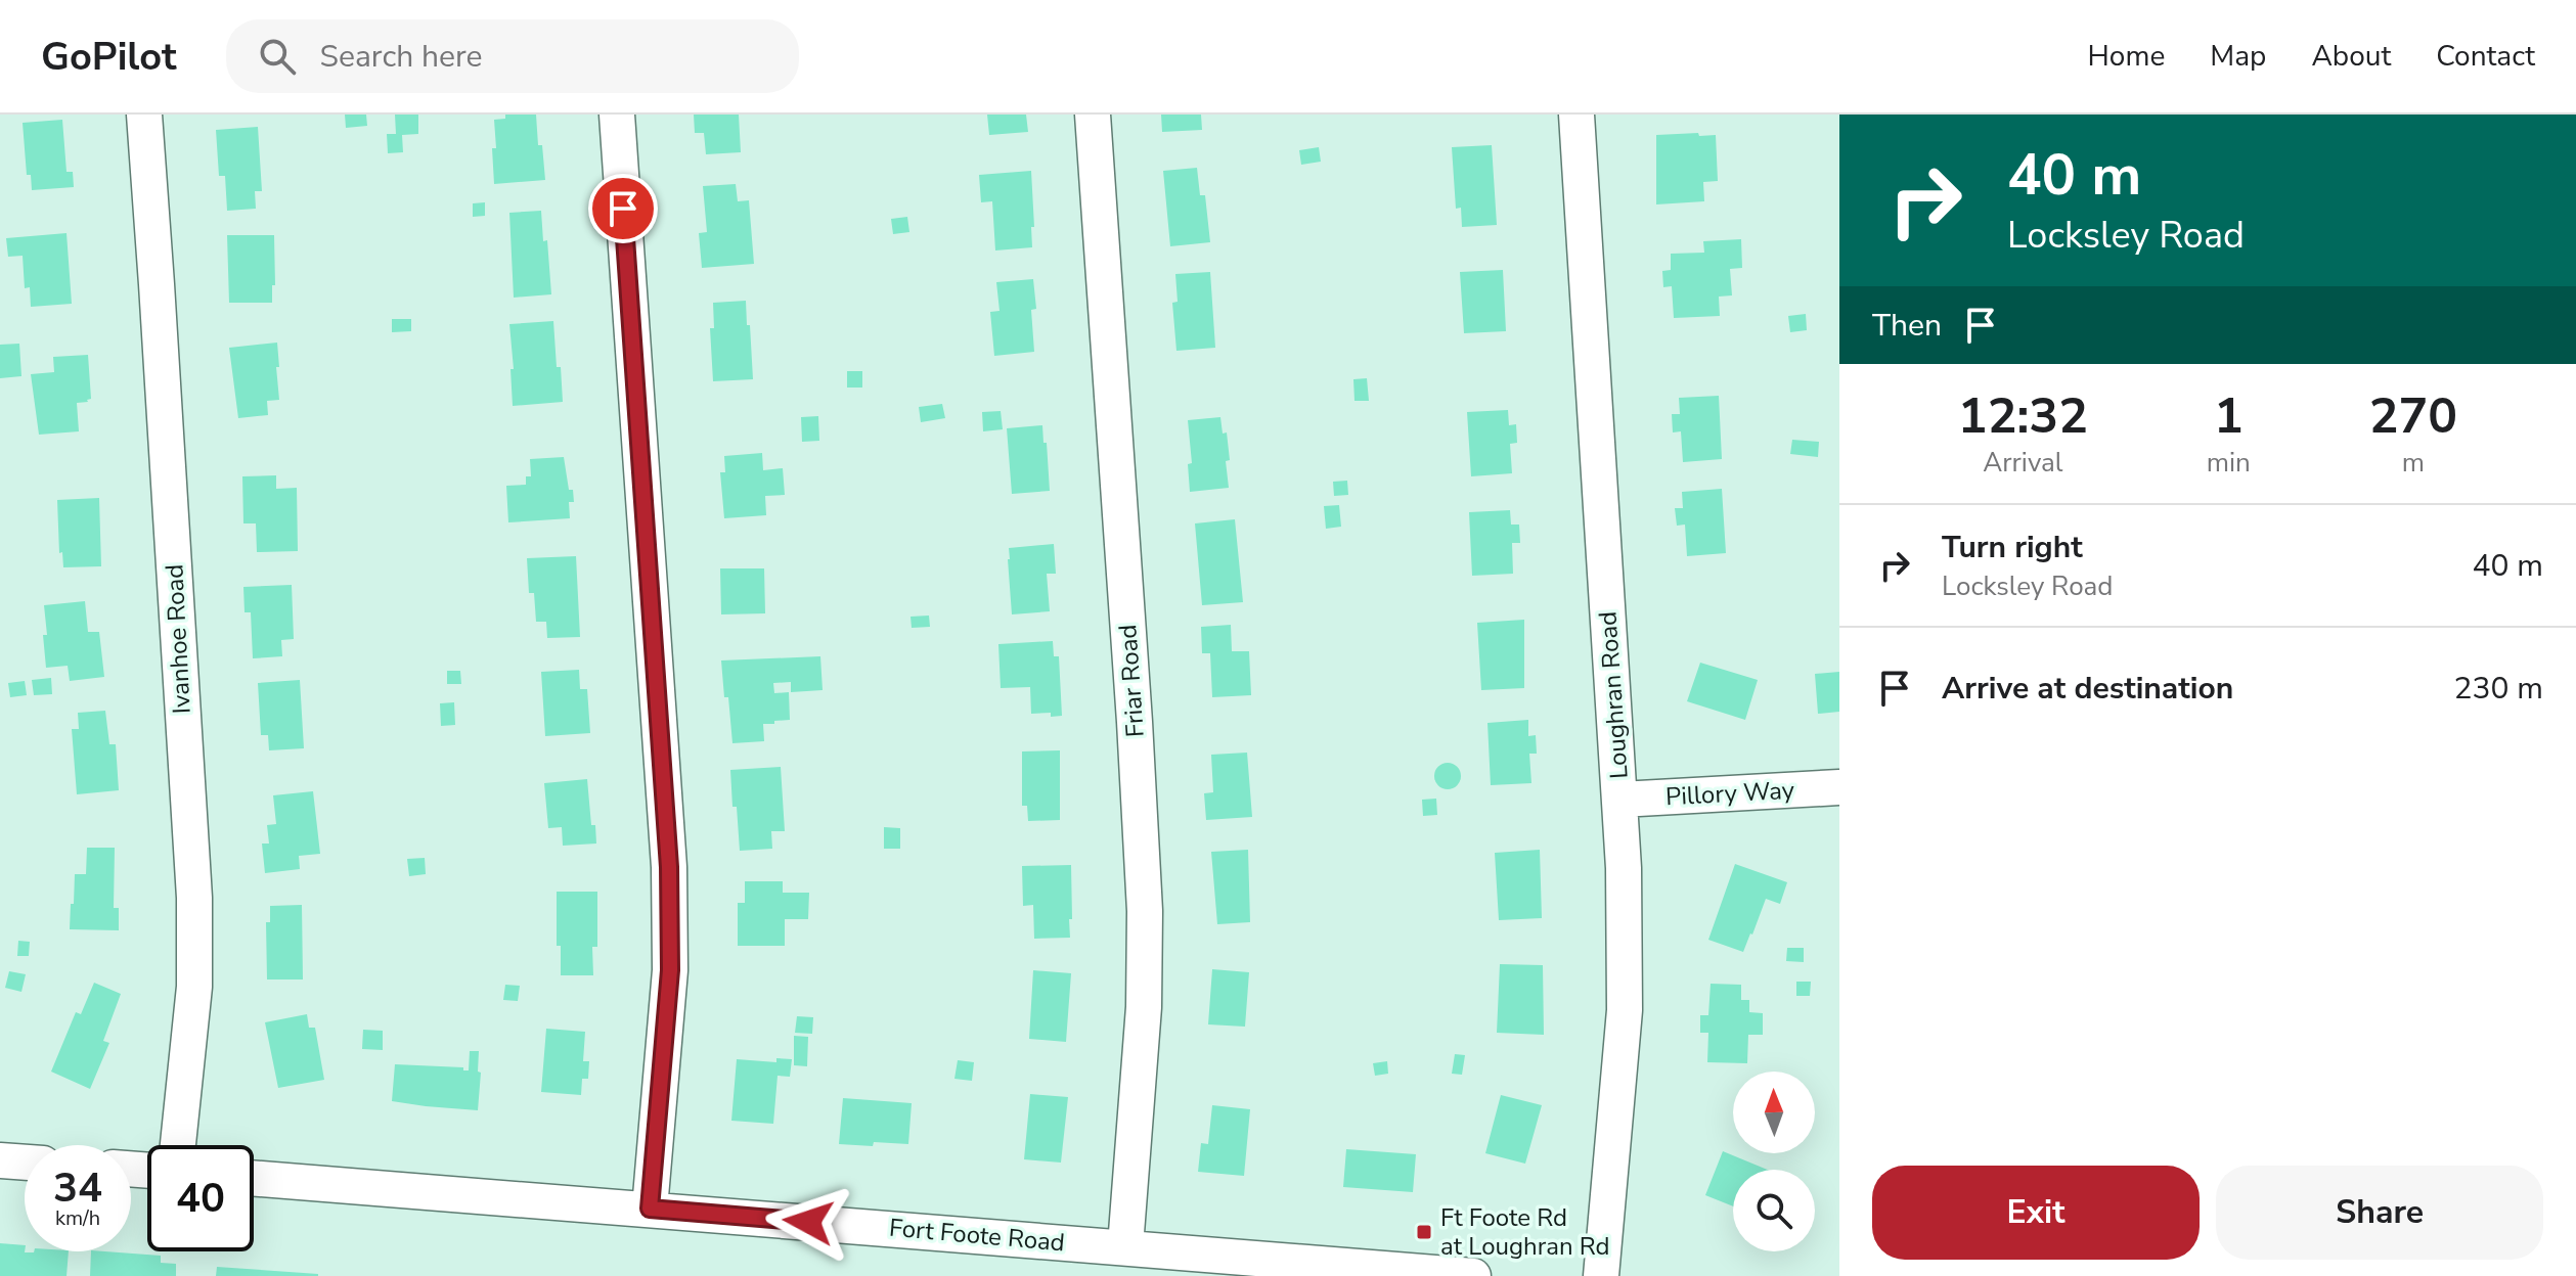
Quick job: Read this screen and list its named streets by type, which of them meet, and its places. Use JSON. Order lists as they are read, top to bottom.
{
  "streets": {
    "street": [
      "Ivanhoe Road",
      "Friar Road",
      "Loughran Road",
      "Pillory Way",
      "Fort Foote Road"
    ]
  },
  "crossings": [
    ["Friar Road", "Fort Foote Road"],
    ["Loughran Road", "Pillory Way"]
  ],
  "places": {
    "transit": ["Ft Foote Rd at Loughran Rd"]
  },
  "north": "top",
  "page": {
    "header": "GoPilot",
    "search": "Search here",
    "nav": [
      "Home",
      "Map",
      "About",
      "Contact"
    ],
    "turn": ["40 m", "Locksley Road"],
    "then": "Then",
    "eta": [
      "12:32",
      "Arrival",
      "1",
      "min",
      "270",
      "m"
    ],
    "list": [
      {
        "name": "Turn right",
        "note": "Locksley Road",
        "value": "40 m"
      },
      {
        "name": "Arrive at destination",
        "value": "230 m"
      }
    ],
    "speed": "34 km/h",
    "limit": "40",
    "buttons": ["Exit", "Share"]
  }
}
